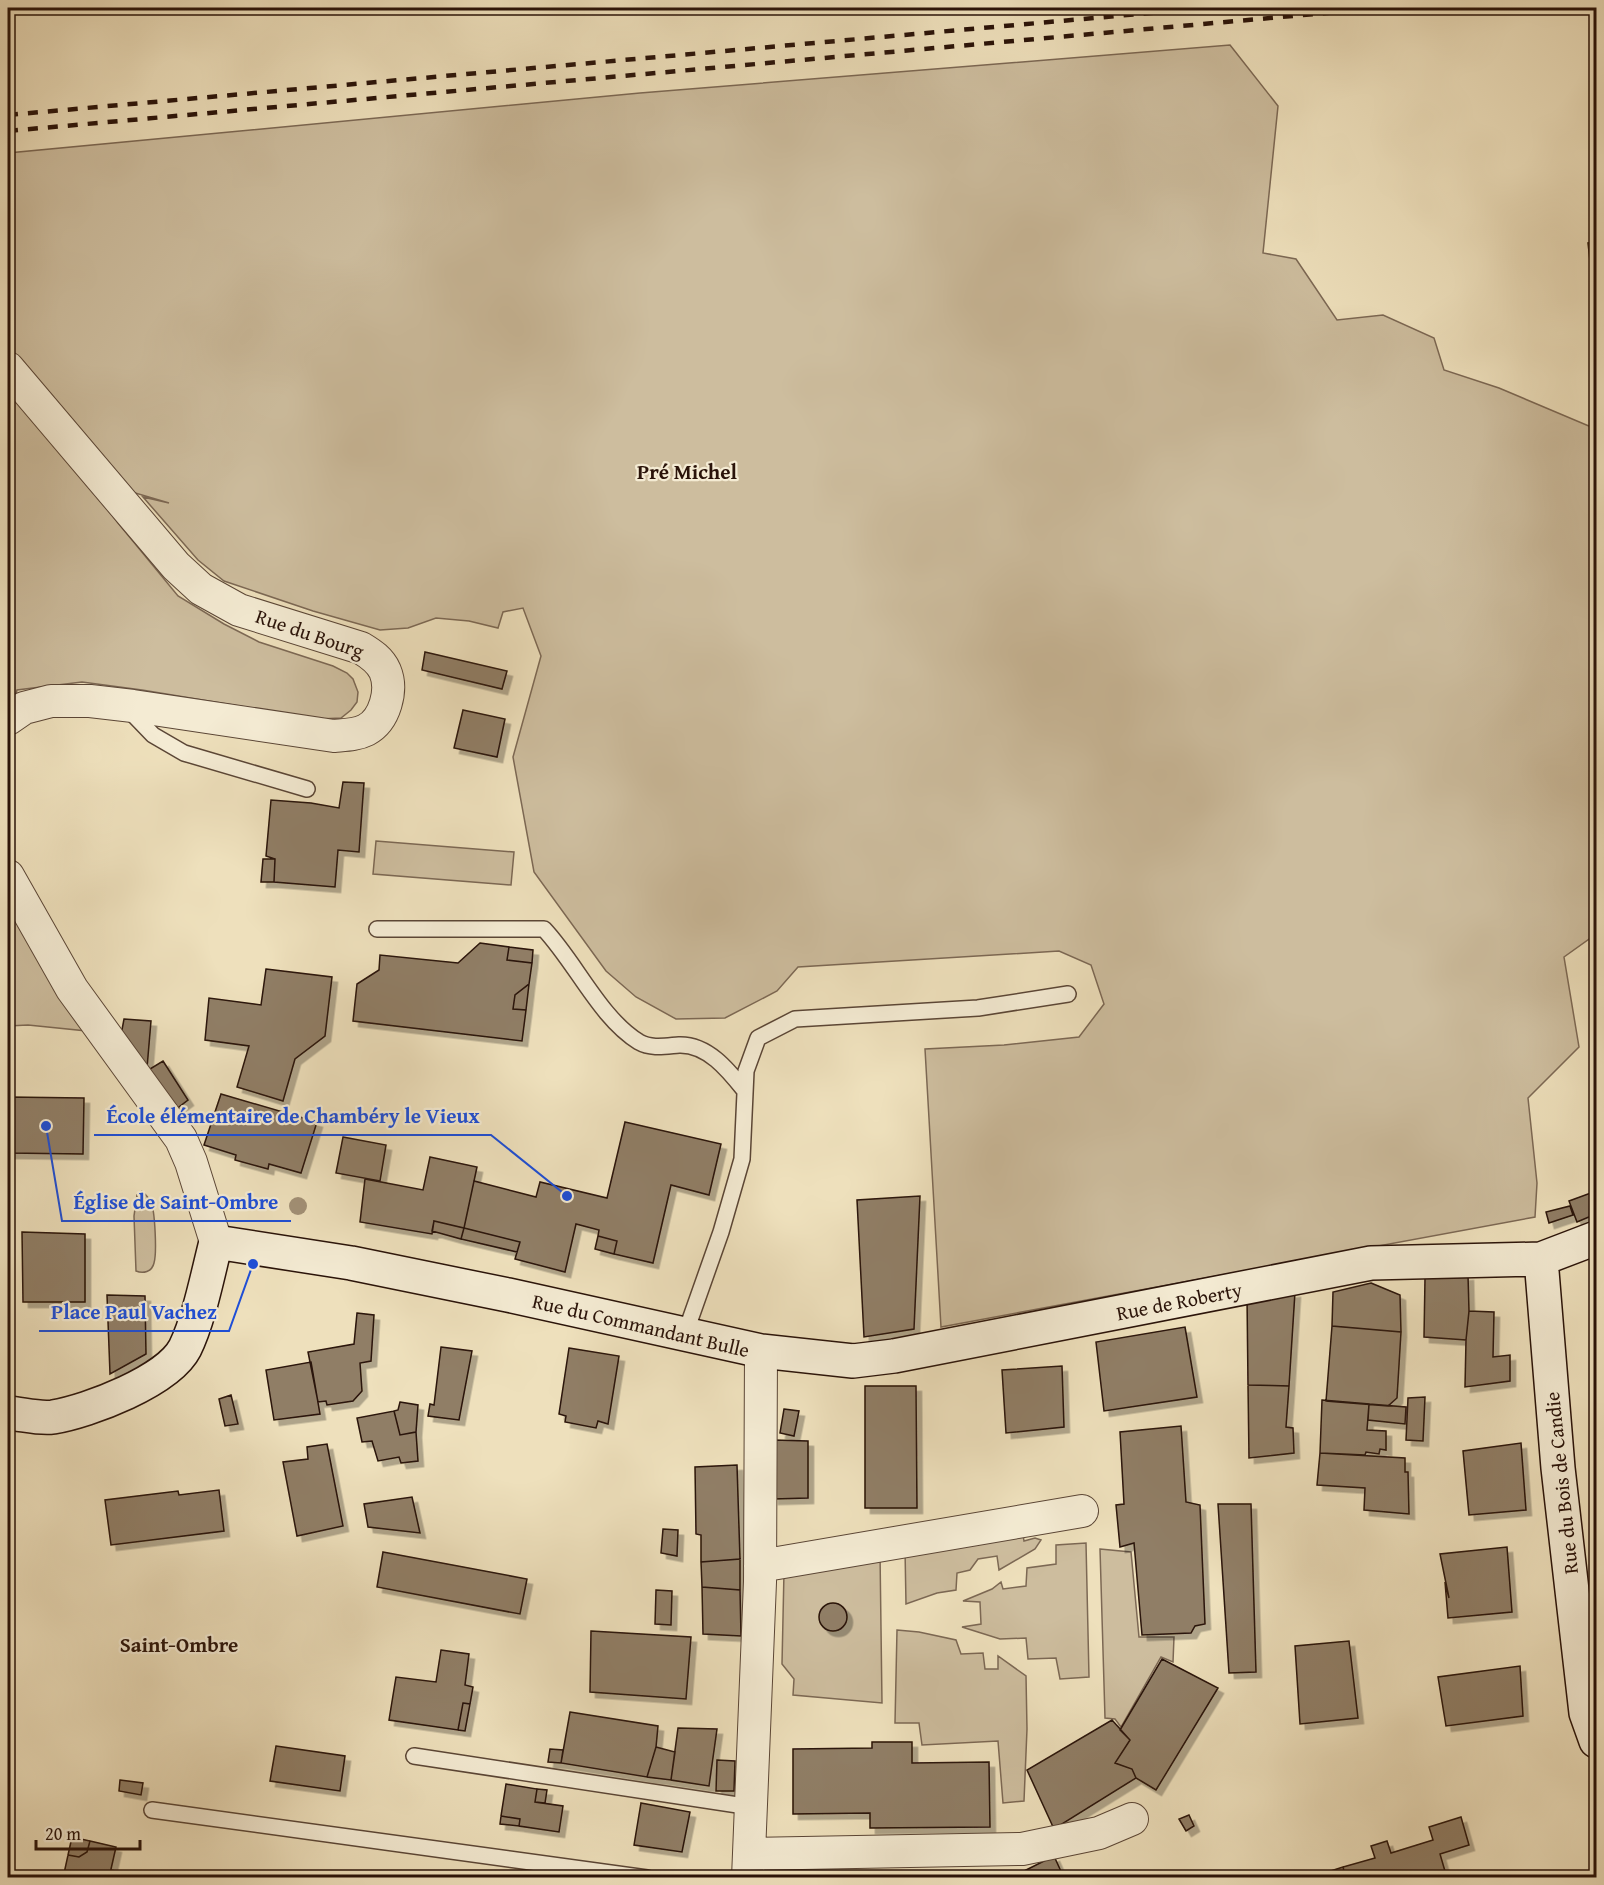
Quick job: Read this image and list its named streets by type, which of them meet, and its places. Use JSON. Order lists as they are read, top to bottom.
{
  "streets": {
    "street": [
      "Rue du Bourg",
      "Rue de Roberty",
      "Rue du Commandant Bulle",
      "Rue du Bois de Candie"
    ]
  },
  "crossings": [
    ["Rue de Roberty", "Rue du Commandant Bulle"],
    ["Rue de Roberty", "Rue du Bois de Candie"]
  ],
  "districts": ["Pré Michel", "Saint-Ombre"],
  "places": ["Église de Saint-Ombre", "École élémentaire de Chambéry le Vieux", "Place Paul Vachez"],
  "scale_bar": "20 m"
}
